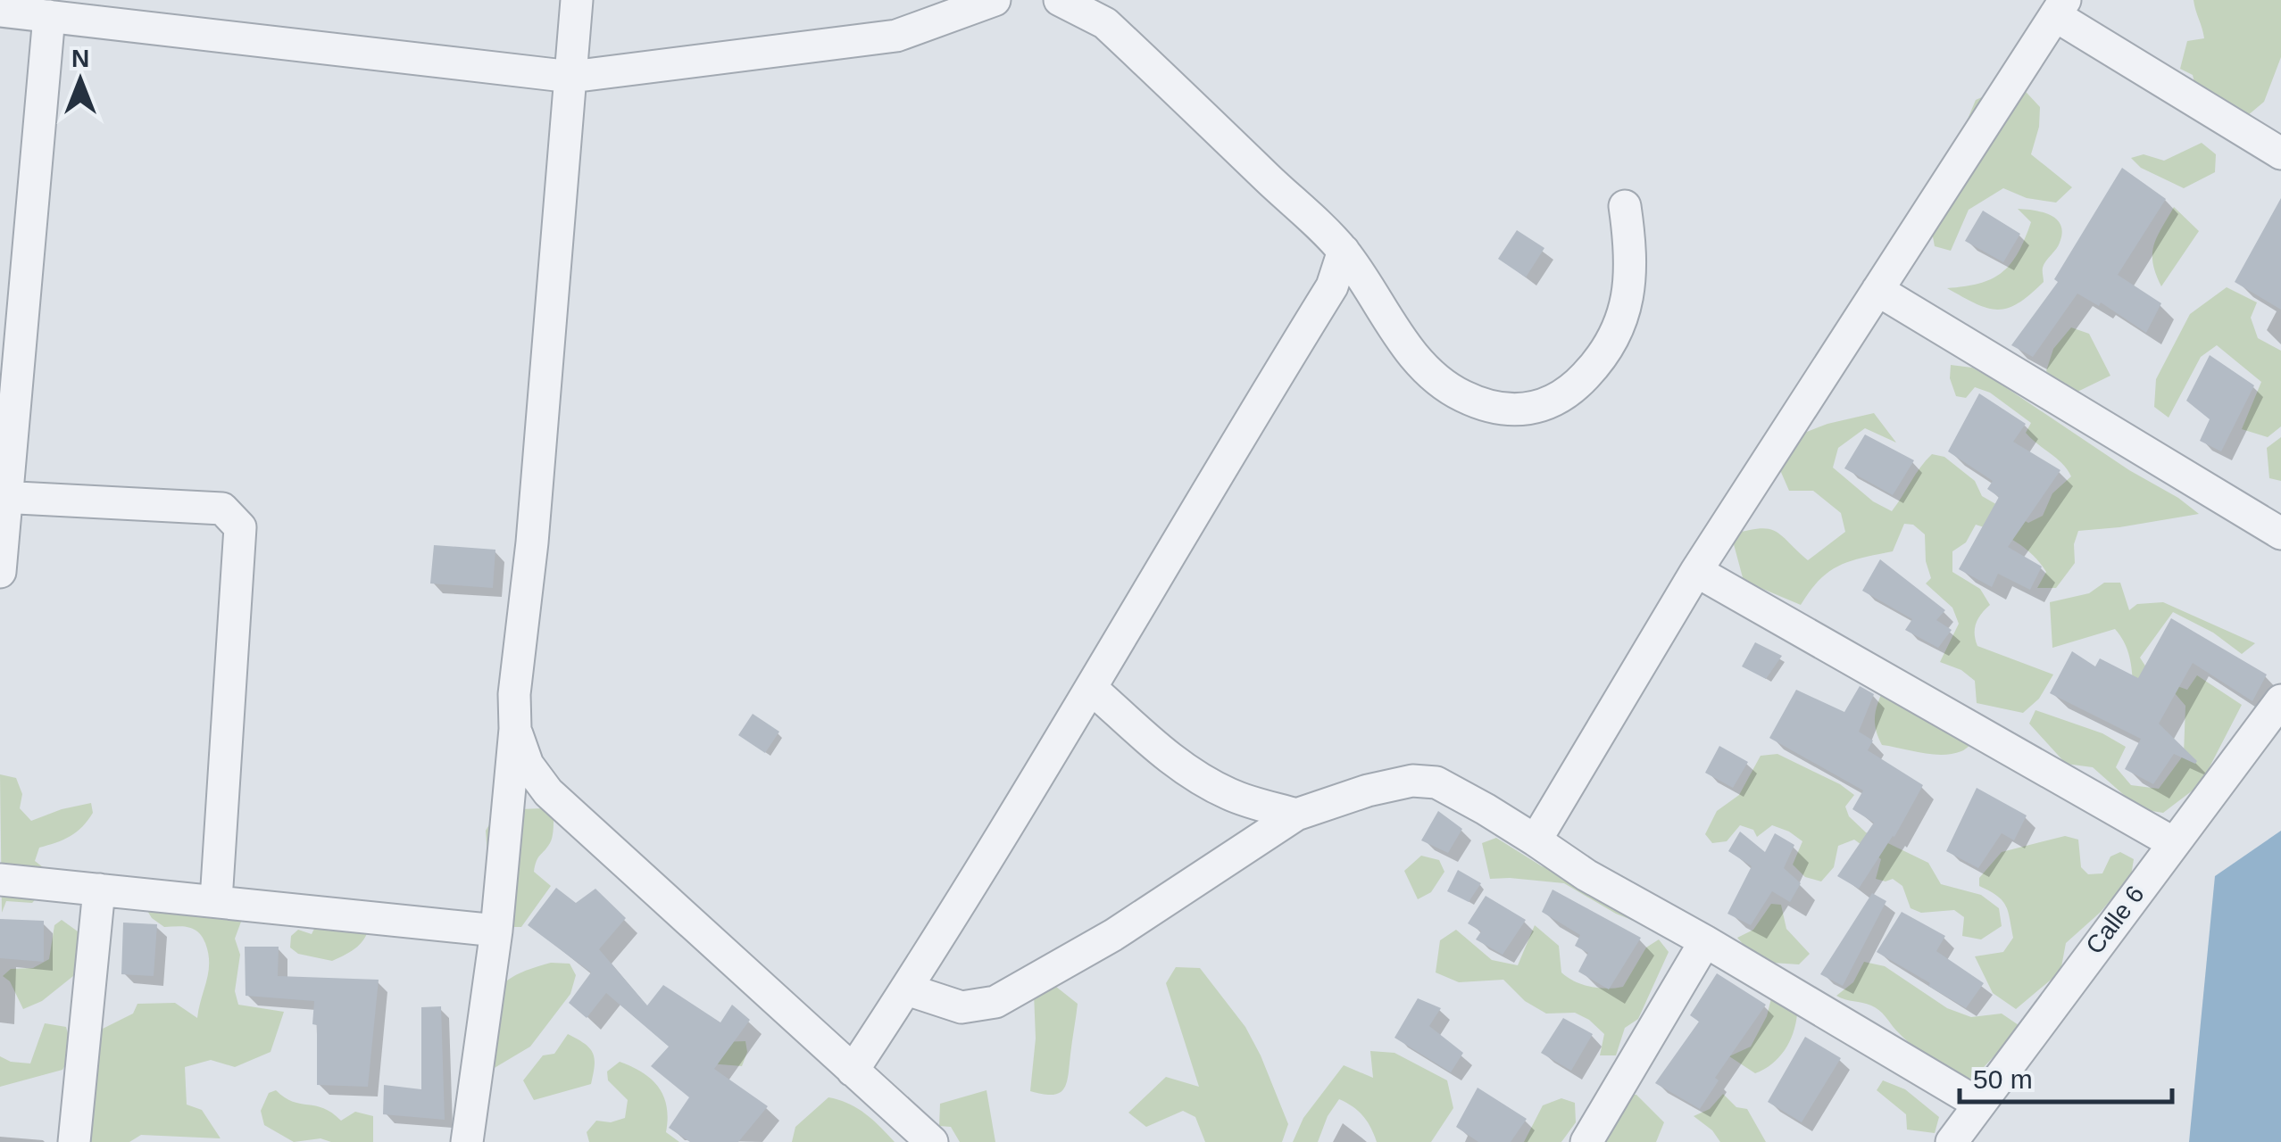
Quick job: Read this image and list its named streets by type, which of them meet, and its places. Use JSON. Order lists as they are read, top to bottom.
{
  "streets": {
    "street": ["Calle 6"]
  },
  "scale_bar": "50 m",
  "north": "top"
}
